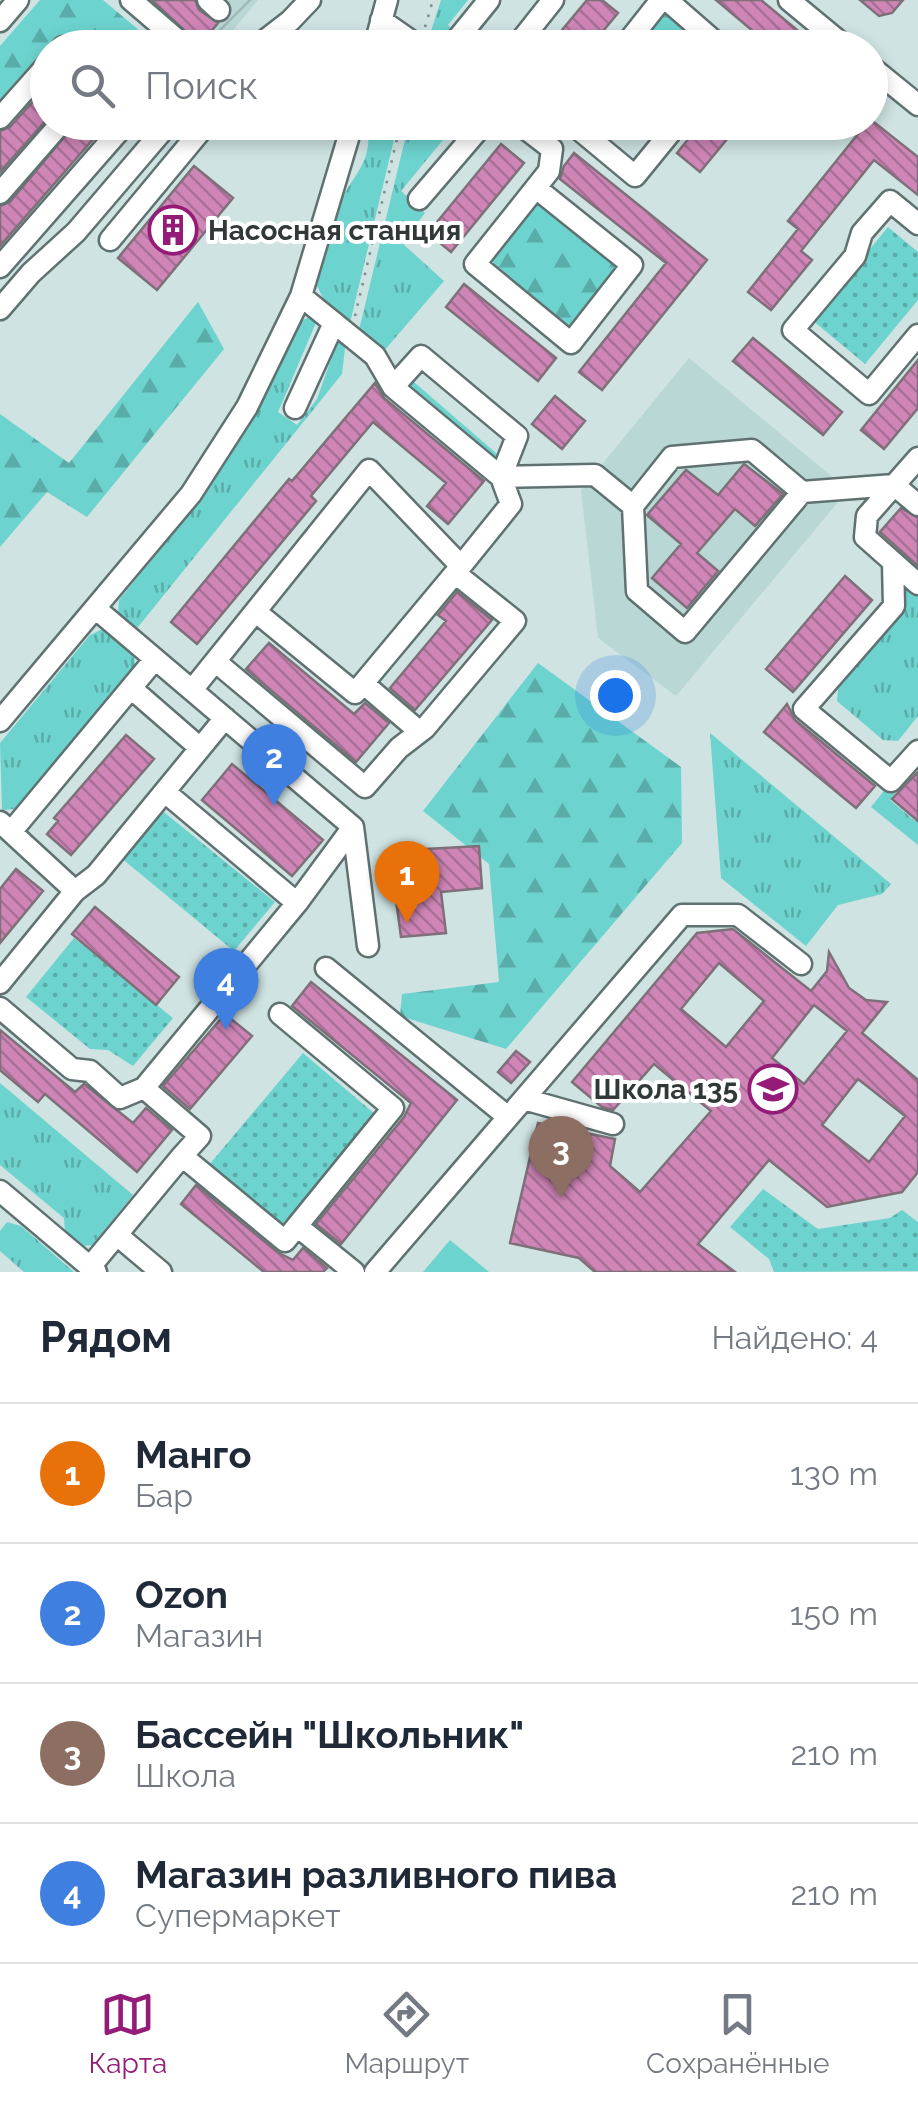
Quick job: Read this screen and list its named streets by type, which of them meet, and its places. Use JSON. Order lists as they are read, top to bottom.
{
  "places": {
    "building": ["Насосная станция"],
    "school or university": ["Школа 135"]
  },
  "page": {
    "search": "Поиск",
    "pins": [
      "2",
      "1",
      "4",
      "3"
    ],
    "heading": ["Рядом", "Найдено: 4"],
    "list": [
      {
        "mark": "1",
        "name": "Манго",
        "note": "Бар",
        "value": "130 m"
      },
      {
        "mark": "2",
        "name": "Ozon",
        "note": "Магазин",
        "value": "150 m"
      },
      {
        "mark": "3",
        "name": "Бассейн \"Школьник\"",
        "note": "Школа",
        "value": "210 m"
      },
      {
        "mark": "4",
        "name": "Магазин разливного пива",
        "note": "Супермаркет",
        "value": "210 m"
      }
    ],
    "nav": ["Карта", "Маршрут", "Сохранённые"]
  }
}
